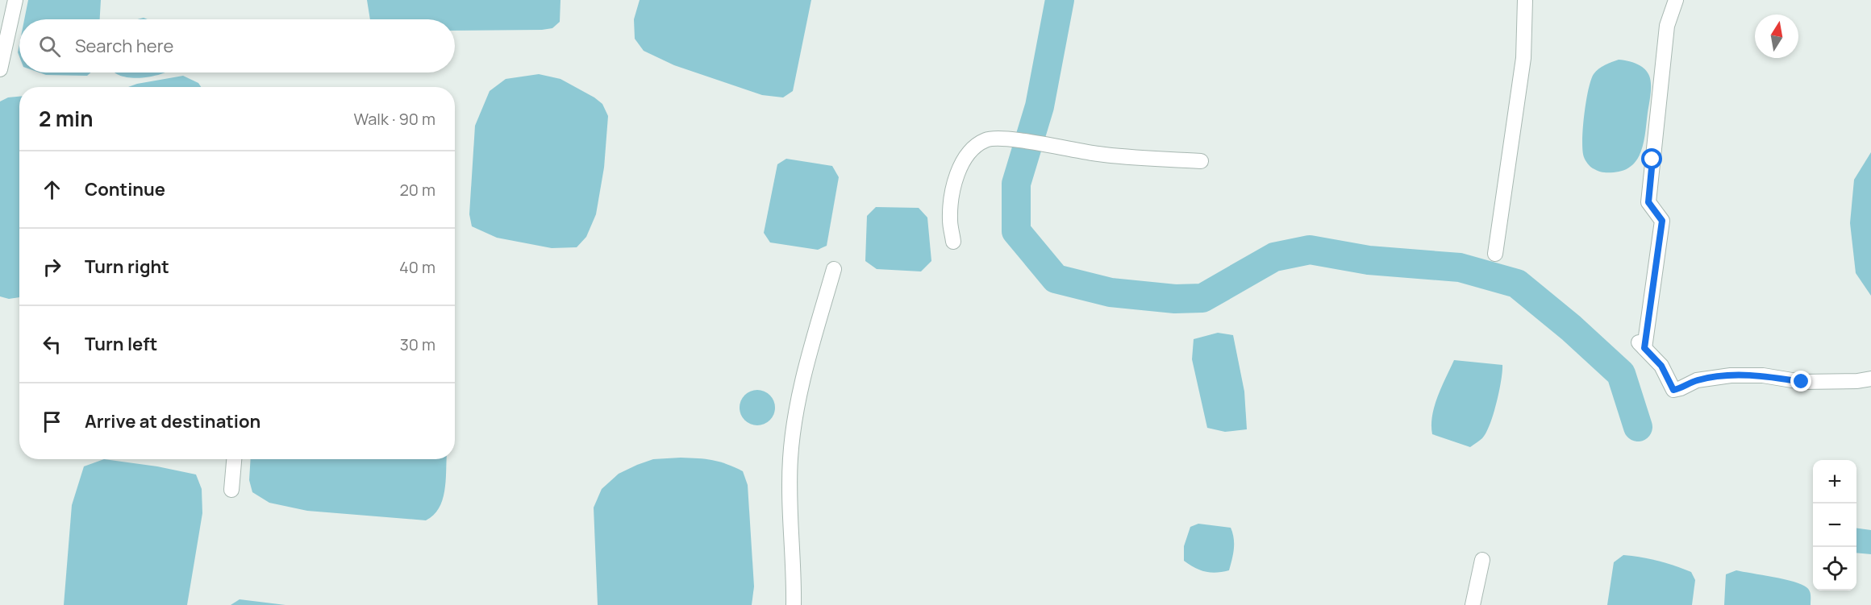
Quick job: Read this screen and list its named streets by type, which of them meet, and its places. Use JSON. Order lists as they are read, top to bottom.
{
  "north": "top",
  "page": {
    "search": "Search here",
    "heading": ["2 min", "Walk · 90 m"],
    "list": [
      ["Continue", "20 m"],
      ["Turn right", "40 m"],
      ["Turn left", "30 m"],
      "Arrive at destination"
    ],
    "map_buttons": ["+", "−"]
  }
}
